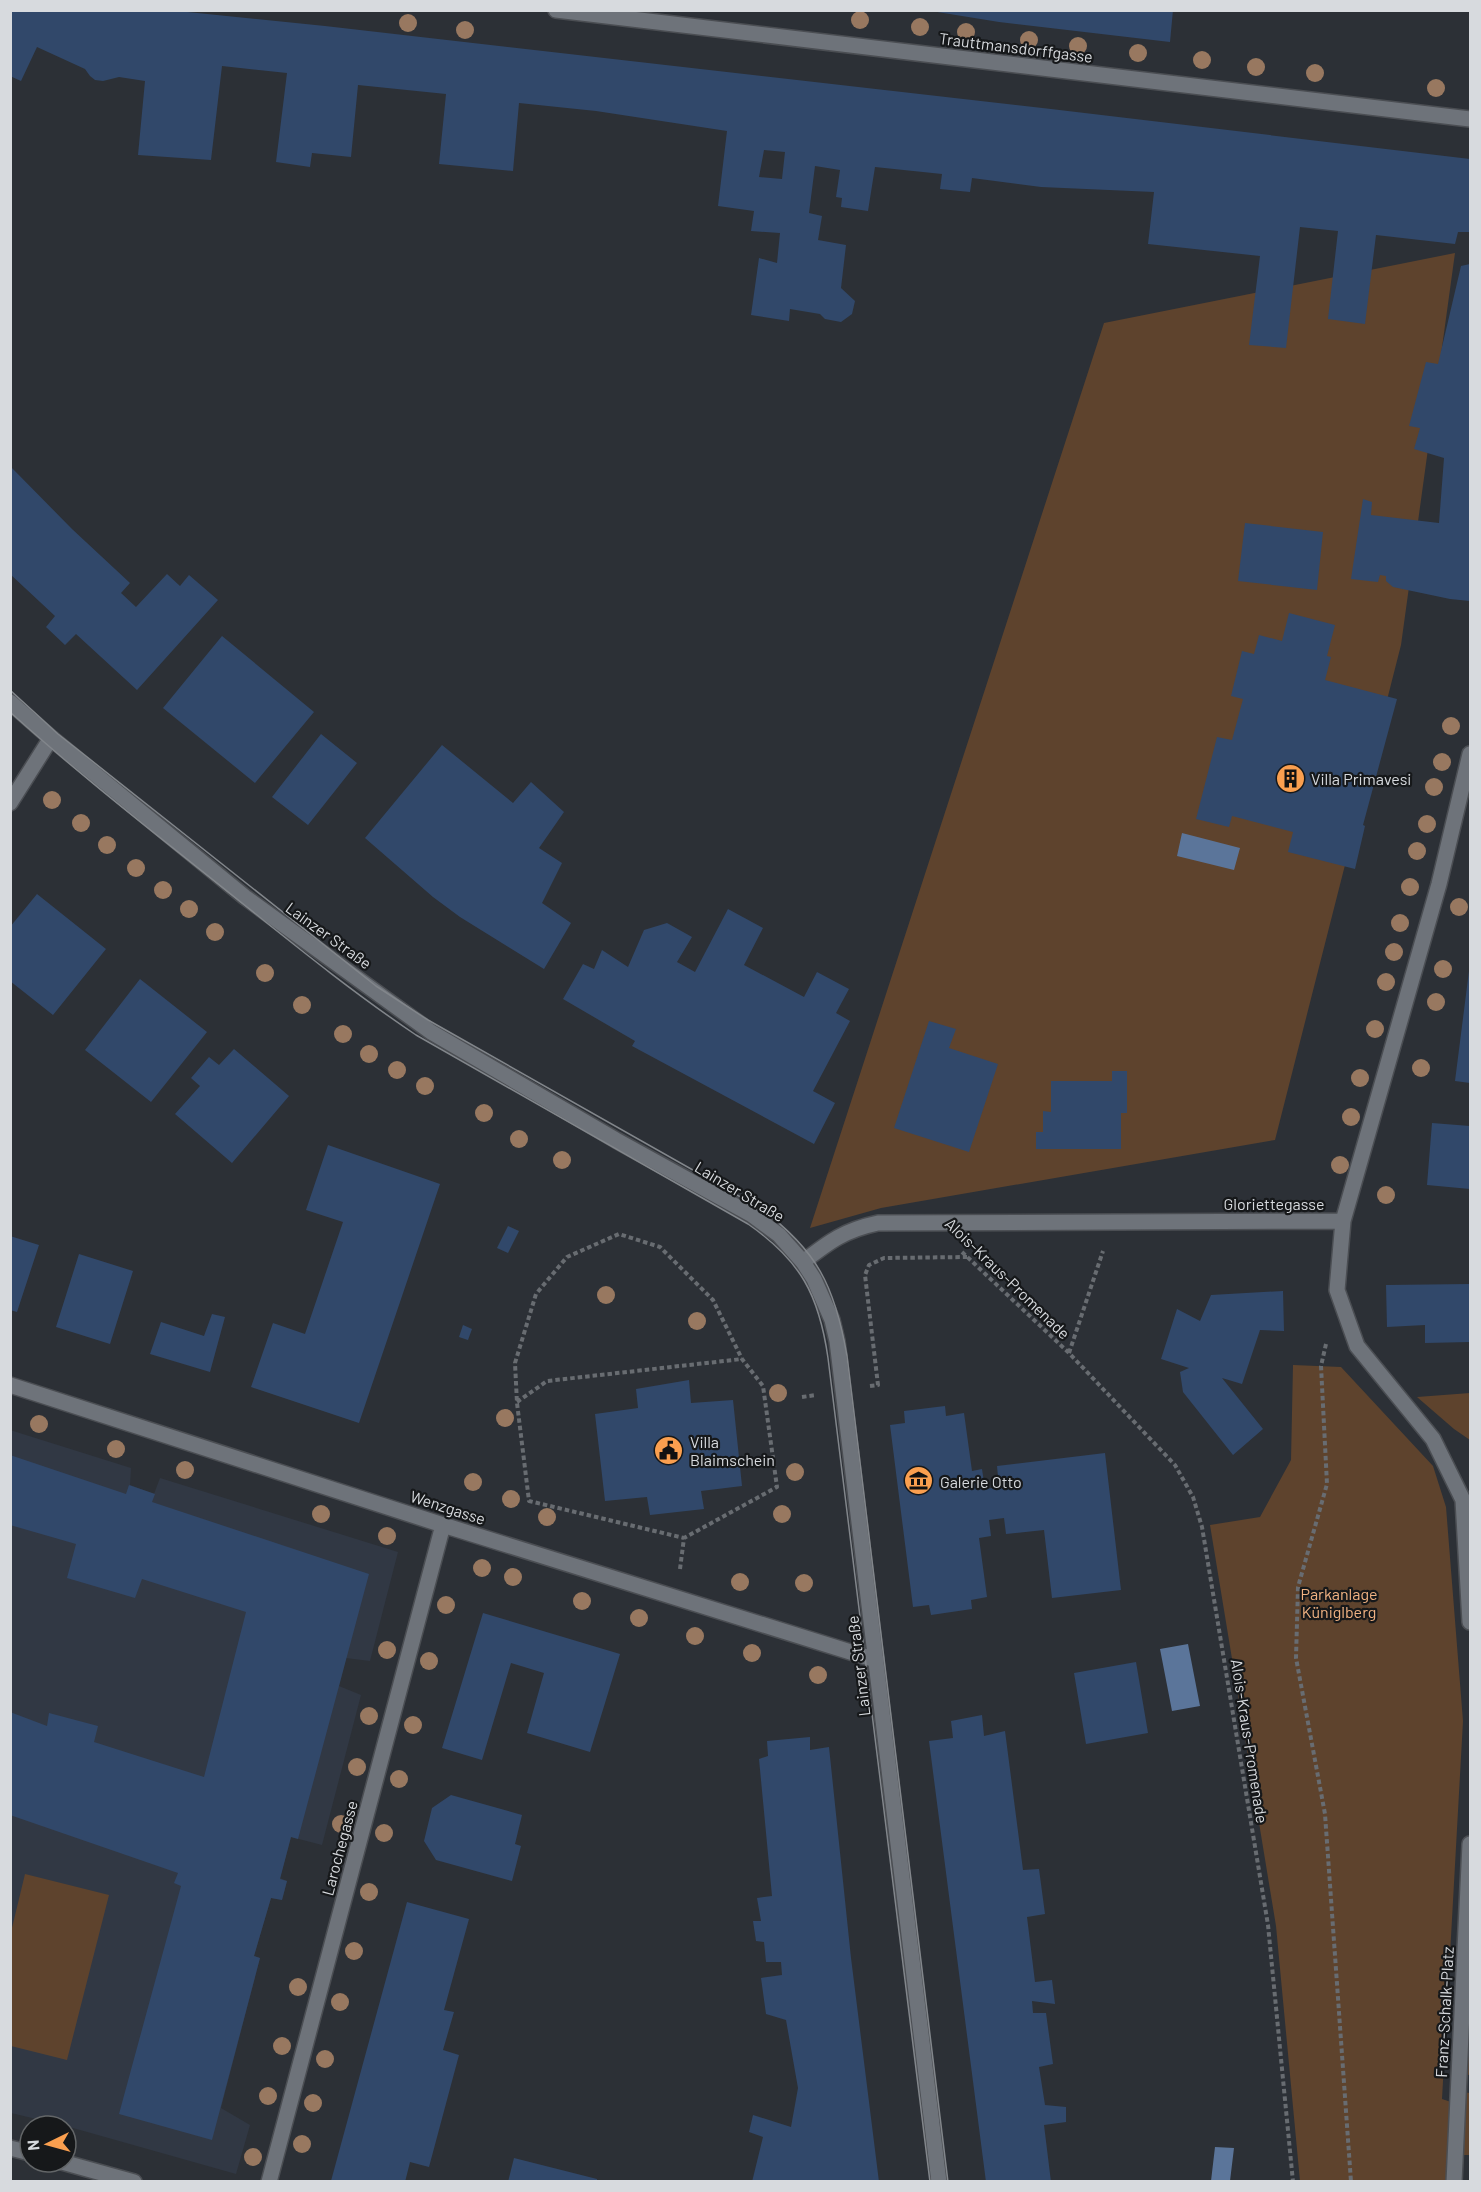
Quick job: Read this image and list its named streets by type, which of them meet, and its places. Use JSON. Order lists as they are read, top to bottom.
{
  "streets": {
    "street": [
      "Trauttmansdorffgasse",
      "Lainzer Straße",
      "Gloriettegasse",
      "Wenzgasse",
      "Larochegasse",
      "Franz-Schalk-Platz"
    ],
    "path": ["Alois-Kraus-Promenade"]
  },
  "crossings": [
    ["Lainzer Straße", "Gloriettegasse"],
    ["Lainzer Straße", "Wenzgasse"],
    ["Gloriettegasse", "Alois-Kraus-Promenade"],
    ["Wenzgasse", "Larochegasse"]
  ],
  "parks": ["Parkanlage Küniglberg"],
  "places": {
    "building": ["Villa Primavesi"],
    "public building": ["Villa Blaimschein"],
    "museum": ["Galerie Otto"]
  },
  "north": "left"
}
